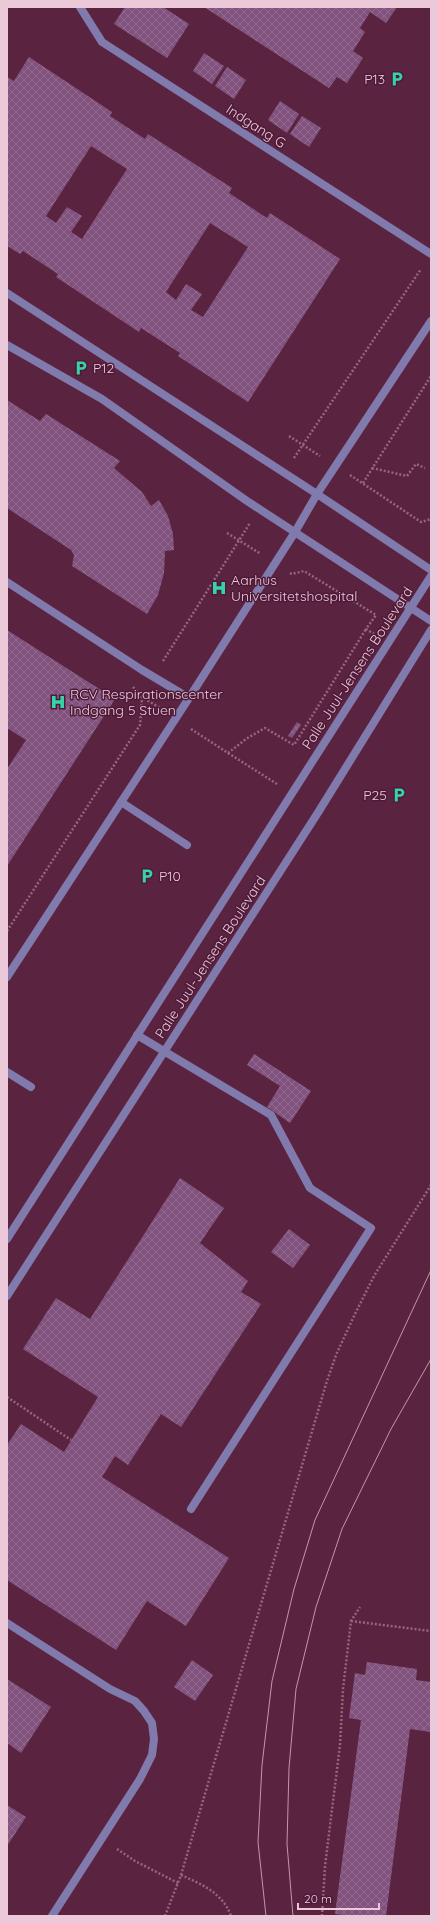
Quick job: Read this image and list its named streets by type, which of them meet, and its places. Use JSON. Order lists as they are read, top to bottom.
{
  "streets": {
    "street": ["Indgang G", "Palle Juul-Jensens Boulevard"]
  },
  "places": {
    "parking": [
      "P13",
      "P12",
      "P25",
      "P10"
    ],
    "hospital": ["Aarhus Universitetshospital", "RCV Respirationscenter Indgang 5 Stuen"]
  },
  "scale_bar": "20 m"
}
